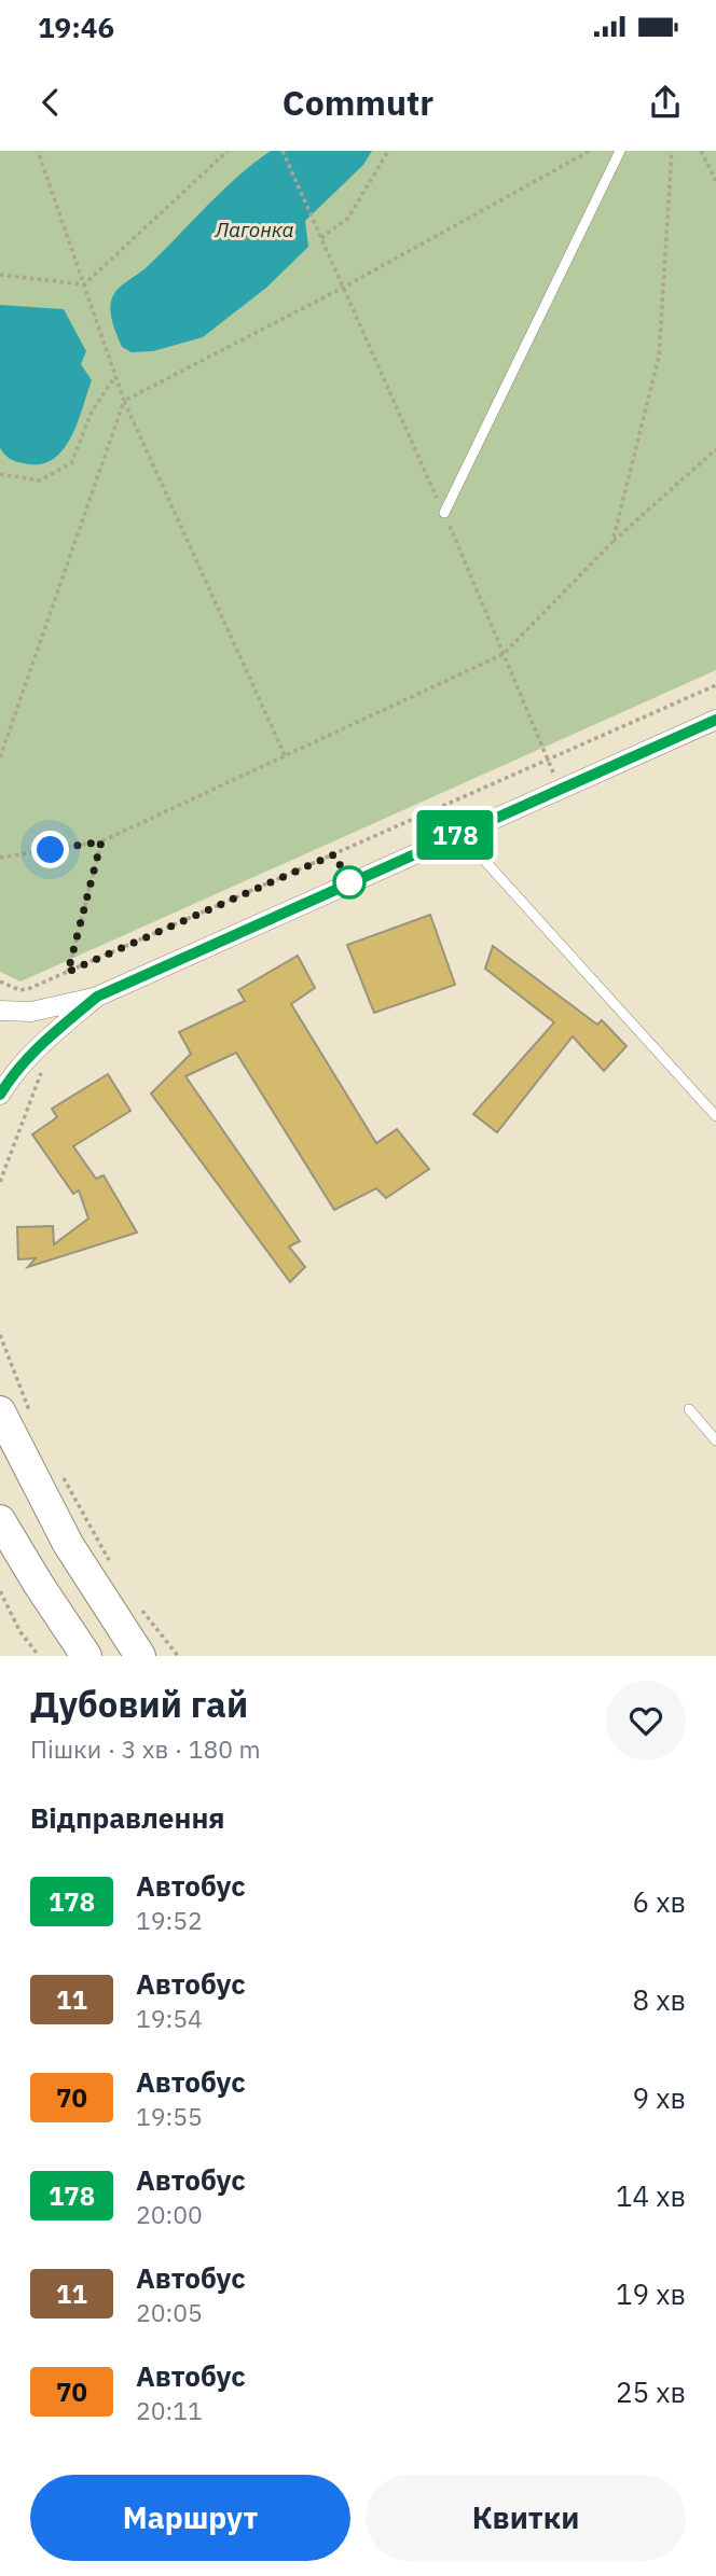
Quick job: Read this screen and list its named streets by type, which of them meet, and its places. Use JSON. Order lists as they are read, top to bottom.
{
  "water": ["Лагонка"],
  "lines": ["bus line 178"],
  "page": {
    "status": "19:46",
    "header": "Commutr",
    "on_map": "178",
    "heading": [
      ["Дубовий гай", "Пішки · 3 хв · 180 m"],
      "Відправлення"
    ],
    "list": [
      {
        "mark": "178",
        "name": "Автобус",
        "note": "19:52",
        "value": "6 хв"
      },
      {
        "mark": "11",
        "name": "Автобус",
        "note": "19:54",
        "value": "8 хв"
      },
      {
        "mark": "70",
        "name": "Автобус",
        "note": "19:55",
        "value": "9 хв"
      },
      {
        "mark": "178",
        "name": "Автобус",
        "note": "20:00",
        "value": "14 хв"
      },
      {
        "mark": "11",
        "name": "Автобус",
        "note": "20:05",
        "value": "19 хв"
      },
      {
        "mark": "70",
        "name": "Автобус",
        "note": "20:11",
        "value": "25 хв"
      }
    ],
    "buttons": ["Маршрут", "Квитки"]
  }
}
